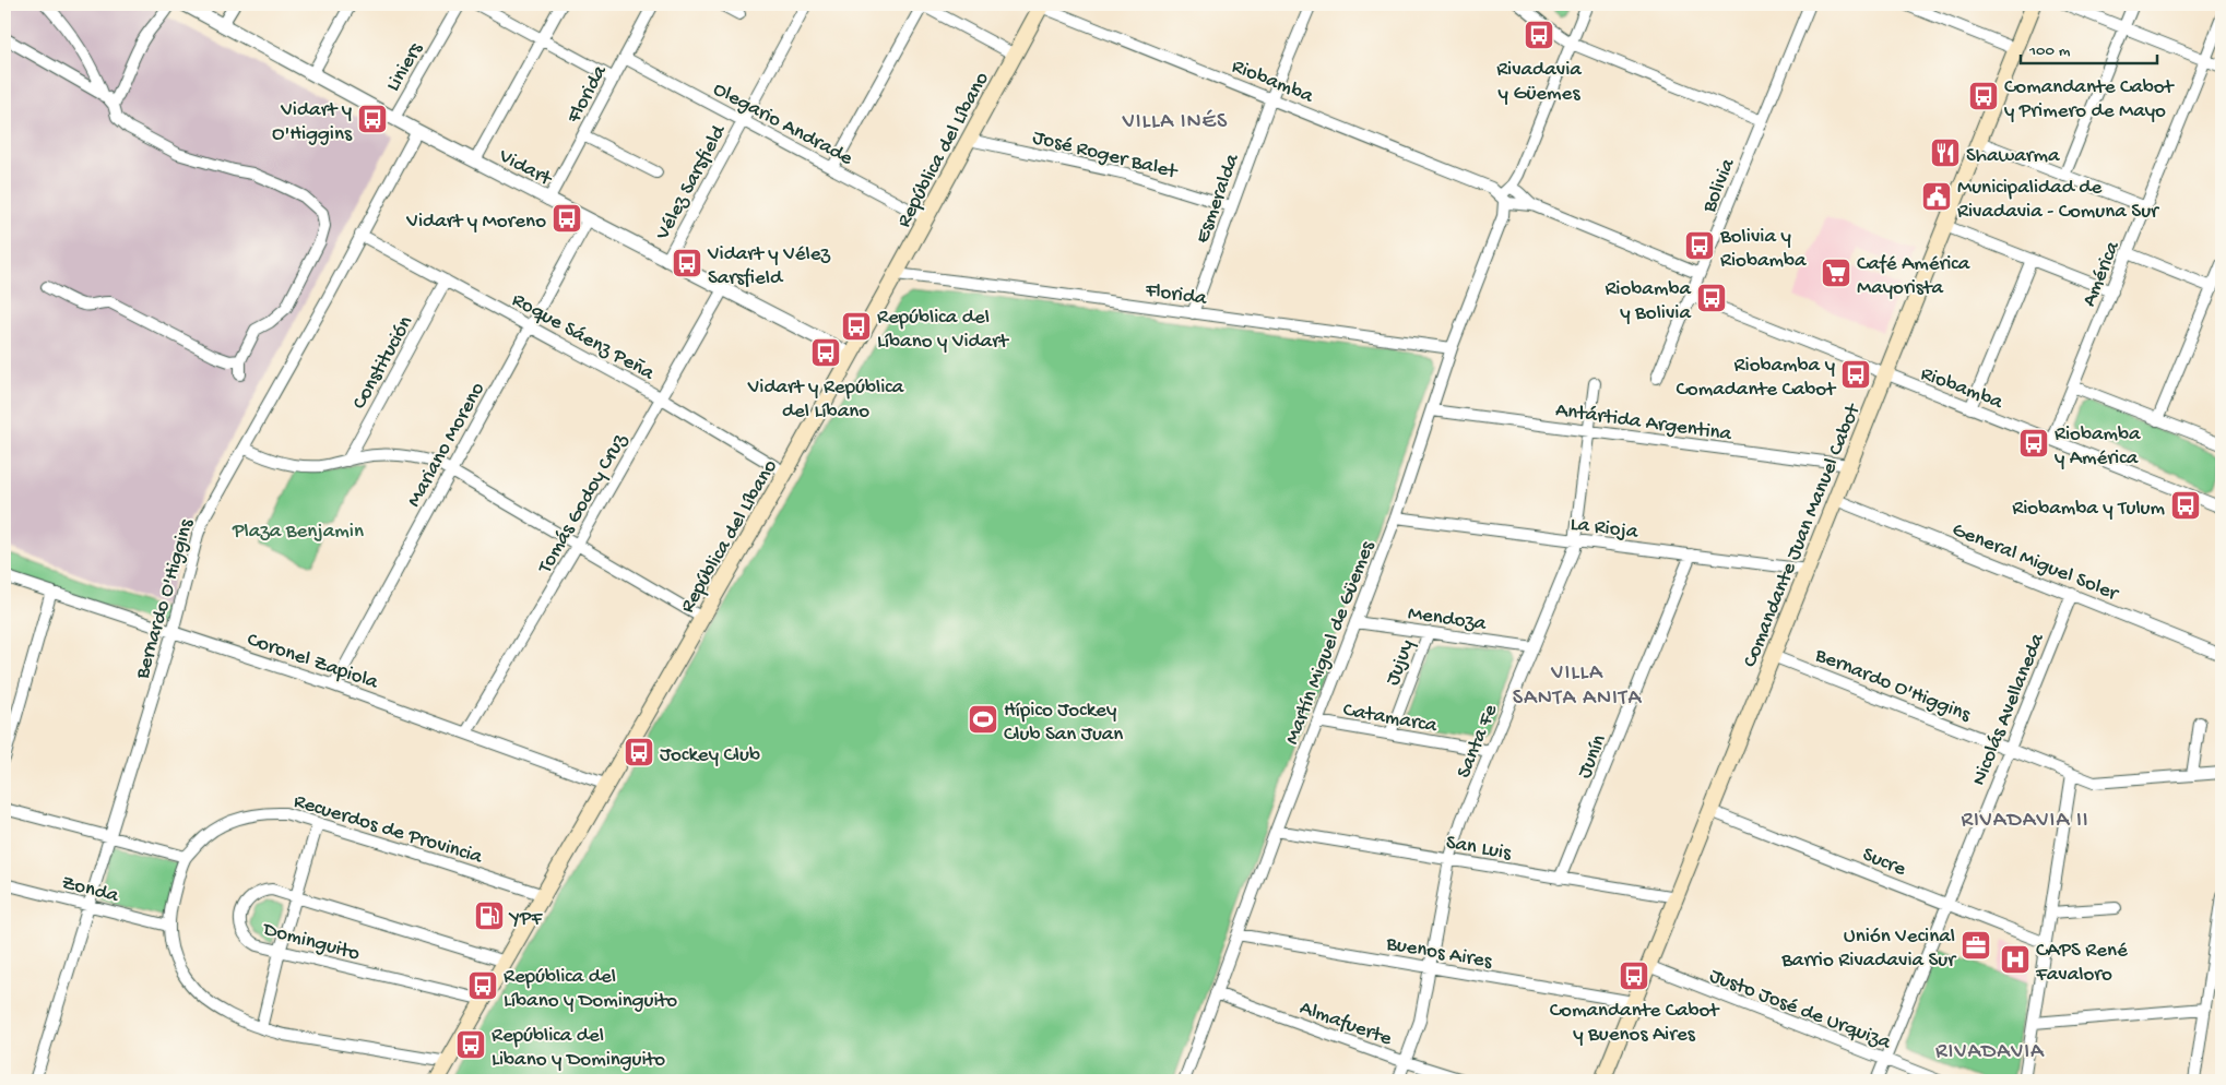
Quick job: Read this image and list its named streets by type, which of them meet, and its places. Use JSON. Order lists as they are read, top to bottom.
{
  "streets": {
    "main road": ["República del Líbano", "Comandante Juan Manuel Cabot"],
    "street": [
      "Liniers",
      "Riobamba",
      "Florida",
      "Olegario Andrade",
      "José Roger Balet",
      "Vidart",
      "Vélez Sarsfield",
      "Bolivia",
      "Esmeralda",
      "América",
      "Roque Sáenz Peña",
      "Constitución",
      "Antártida Argentina",
      "Mariano Moreno",
      "Tomás Godoy Cruz",
      "La Rioja",
      "General Miguel Soler",
      "Bernardo O'Higgins",
      "Mendoza",
      "Martín Miguel de Güemes",
      "Coronel Zapiola",
      "Jujuy",
      "Nicolás Avellaneda",
      "Catamarca",
      "Santa Fe",
      "Junín",
      "Recuerdos de Provincia",
      "San Luis",
      "Sucre",
      "Zonda",
      "Dominguito",
      "Buenos Aires",
      "Justo José de Urquiza",
      "Almafuerte"
    ]
  },
  "crossings": [
    ["Liniers", "Vidart"],
    ["Riobamba", "República del Líbano"],
    ["Riobamba", "Bolivia"],
    ["Riobamba", "Esmeralda"],
    ["Riobamba", "América"],
    ["Riobamba", "Comandante Juan Manuel Cabot"],
    ["Riobamba", "Martín Miguel de Güemes"],
    ["Florida", "Olegario Andrade"],
    ["Florida", "República del Líbano"],
    ["Florida", "Vidart"],
    ["Florida", "Esmeralda"],
    ["Florida", "Martín Miguel de Güemes"],
    ["Olegario Andrade", "República del Líbano"],
    ["Olegario Andrade", "Vélez Sarsfield"],
    ["República del Líbano", "José Roger Balet"],
    ["República del Líbano", "Vidart"],
    ["República del Líbano", "Roque Sáenz Peña"],
    ["República del Líbano", "Coronel Zapiola"],
    ["República del Líbano", "Recuerdos de Provincia"],
    ["República del Líbano", "Dominguito"],
    ["José Roger Balet", "Esmeralda"],
    ["Vidart", "Vélez Sarsfield"],
    ["Vidart", "Mariano Moreno"],
    ["Vidart", "Tomás Godoy Cruz"],
    ["Vidart", "Bernardo O'Higgins"],
    ["Roque Sáenz Peña", "Constitución"],
    ["Roque Sáenz Peña", "Mariano Moreno"],
    ["Roque Sáenz Peña", "Tomás Godoy Cruz"],
    ["Roque Sáenz Peña", "Bernardo O'Higgins"],
    ["Antártida Argentina", "Comandante Juan Manuel Cabot"],
    ["Antártida Argentina", "Martín Miguel de Güemes"],
    ["Antártida Argentina", "Santa Fe"],
    ["Mariano Moreno", "Coronel Zapiola"],
    ["Tomás Godoy Cruz", "Coronel Zapiola"],
    ["La Rioja", "Comandante Juan Manuel Cabot"],
    ["La Rioja", "Martín Miguel de Güemes"],
    ["La Rioja", "Santa Fe"],
    ["La Rioja", "Junín"],
    ["Comandante Juan Manuel Cabot", "General Miguel Soler"],
    ["Comandante Juan Manuel Cabot", "Bernardo O'Higgins"],
    ["Comandante Juan Manuel Cabot", "San Luis"],
    ["Comandante Juan Manuel Cabot", "Sucre"],
    ["Comandante Juan Manuel Cabot", "Buenos Aires"],
    ["Comandante Juan Manuel Cabot", "Justo José de Urquiza"],
    ["General Miguel Soler", "Nicolás Avellaneda"],
    ["Bernardo O'Higgins", "Coronel Zapiola"],
    ["Bernardo O'Higgins", "Nicolás Avellaneda"],
    ["Bernardo O'Higgins", "Zonda"],
    ["Mendoza", "Martín Miguel de Güemes"],
    ["Mendoza", "Jujuy"],
    ["Mendoza", "Santa Fe"],
    ["Martín Miguel de Güemes", "Catamarca"],
    ["Martín Miguel de Güemes", "San Luis"],
    ["Martín Miguel de Güemes", "Buenos Aires"],
    ["Martín Miguel de Güemes", "Almafuerte"],
    ["Jujuy", "Catamarca"],
    ["Nicolás Avellaneda", "Sucre"],
    ["Nicolás Avellaneda", "Justo José de Urquiza"],
    ["Catamarca", "Santa Fe"],
    ["Santa Fe", "San Luis"],
    ["Santa Fe", "Buenos Aires"],
    ["Santa Fe", "Almafuerte"],
    ["Junín", "San Luis"],
    ["Recuerdos de Provincia", "Zonda"]
  ],
  "districts": [
    "VILLA INÉS",
    "VILLA SANTA ANITA",
    "RIVADAVIA II",
    "RIVADAVIA"
  ],
  "parks": ["Plaza Benjamin"],
  "places": {
    "bus stop": [
      "Rivadavia y Güemes",
      "Comandante Cabot y Primero de Mayo",
      "Vidart y O'Higgins",
      "Vidart y Moreno",
      "Bolivia y Riobamba",
      "Vidart y Vélez Sarsfield",
      "Riobamba y Bolivia",
      "República del Líbano y Vidart",
      "Vidart y República del Líbano",
      "Riobamba y Comadante Cabot",
      "Riobamba y América",
      "Riobamba y Tulum",
      "Jockey Club",
      "Comandante Cabot y Buenos Aires",
      "República del Líbano y Dominguito",
      "República del Libano y Dominguito"
    ],
    "restaurant": ["Shawarma"],
    "public building": ["Municipalidad de Rivadavia - Comuna Sur"],
    "supermarket": ["Café América Mayorista"],
    "sports": ["Hípico Jockey Club San Juan"],
    "fuel station": ["YPF"],
    "office": ["Unión Vecinal Barrio Rivadavia Sur"],
    "hospital": ["CAPS René Favaloro"]
  },
  "scale_bar": "100 m"
}
